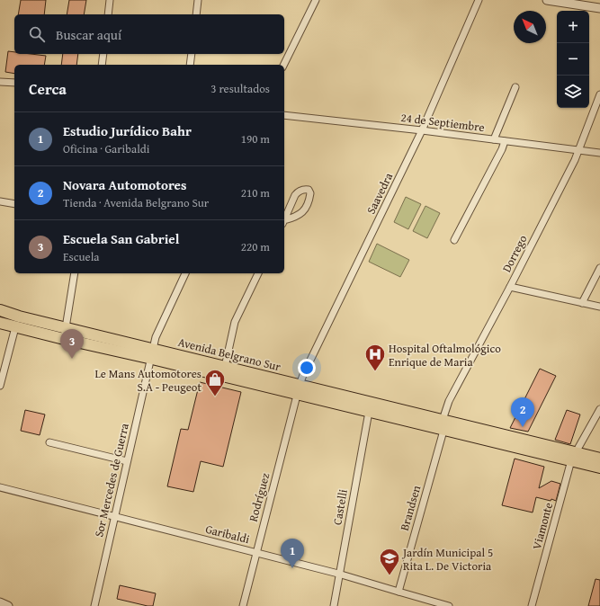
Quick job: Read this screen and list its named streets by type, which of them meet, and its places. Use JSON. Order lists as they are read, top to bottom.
{
  "streets": {
    "highway": ["Avenida Belgrano Sur"],
    "street": [
      "24 de Septiembre",
      "Saavedra",
      "Dorrego",
      "Sor Mercedes de Guerra",
      "Rodríguez",
      "Castelli",
      "Brandsen",
      "Viamonte",
      "Garibaldi"
    ]
  },
  "crossings": [
    ["24 de Septiembre", "Saavedra"],
    ["24 de Septiembre", "Dorrego"],
    ["Saavedra", "Avenida Belgrano Sur"],
    ["Saavedra", "Rodríguez"],
    ["Dorrego", "Avenida Belgrano Sur"],
    ["Avenida Belgrano Sur", "Sor Mercedes de Guerra"],
    ["Avenida Belgrano Sur", "Rodríguez"],
    ["Avenida Belgrano Sur", "Castelli"],
    ["Avenida Belgrano Sur", "Brandsen"],
    ["Avenida Belgrano Sur", "Viamonte"],
    ["Sor Mercedes de Guerra", "Garibaldi"],
    ["Rodríguez", "Garibaldi"],
    ["Castelli", "Garibaldi"],
    ["Brandsen", "Garibaldi"]
  ],
  "places": {
    "hospital": ["Hospital Oftalmológico Enrique de Maria"],
    "shop": ["Le Mans Automotores S.A - Peugeot"],
    "school or university": ["Jardín Municipal 5 Rita L. De Victoria"]
  },
  "north": "top left",
  "page": {
    "map_buttons": ["+", "−"],
    "search": "Buscar aquí",
    "heading": ["Cerca", "3 resultados"],
    "list": [
      {
        "mark": "1",
        "name": "Estudio Jurídico Bahr",
        "note": "Oficina · Garibaldi",
        "value": "190 m"
      },
      {
        "mark": "2",
        "name": "Novara Automotores",
        "note": "Tienda · Avenida Belgrano Sur",
        "value": "210 m"
      },
      {
        "mark": "3",
        "name": "Escuela San Gabriel",
        "note": "Escuela",
        "value": "220 m"
      }
    ],
    "pins": ["3", "2", "1"]
  }
}
